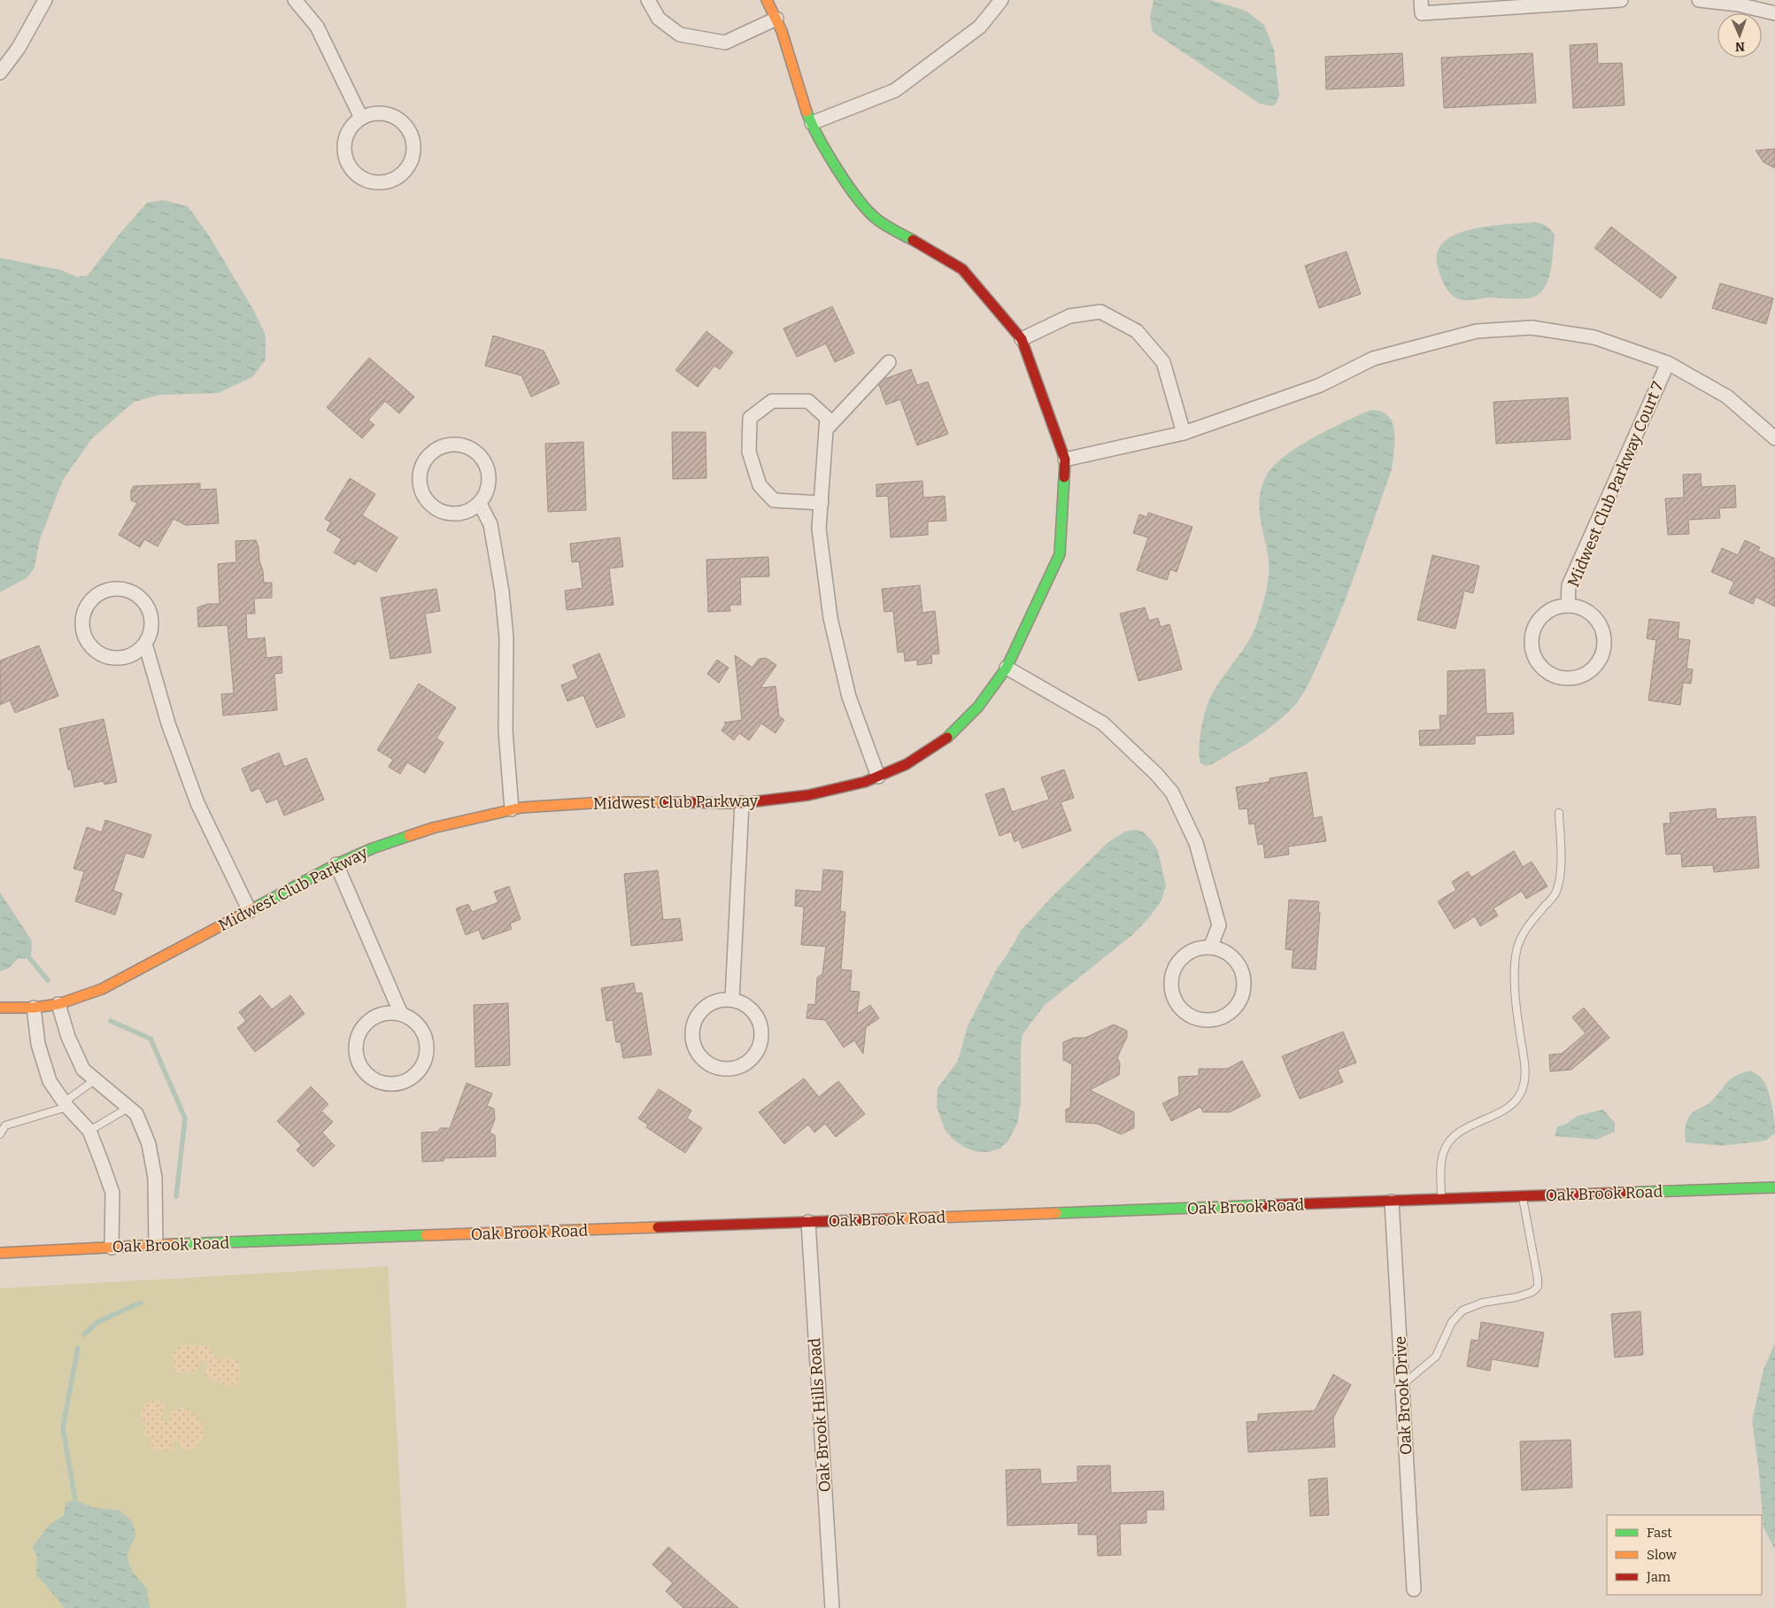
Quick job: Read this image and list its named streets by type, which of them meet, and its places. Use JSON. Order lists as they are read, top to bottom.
{
  "streets": {
    "street": [
      "Midwest Club Parkway Court 7",
      "Midwest Club Parkway",
      "Oak Brook Road",
      "Oak Brook Drive",
      "Oak Brook Hills Road"
    ]
  },
  "crossings": [
    ["Midwest Club Parkway Court 7", "Midwest Club Parkway"],
    ["Oak Brook Road", "Oak Brook Drive"],
    ["Oak Brook Road", "Oak Brook Hills Road"]
  ],
  "legend": ["Fast", "Slow", "Jam"],
  "north": "bottom"
}
